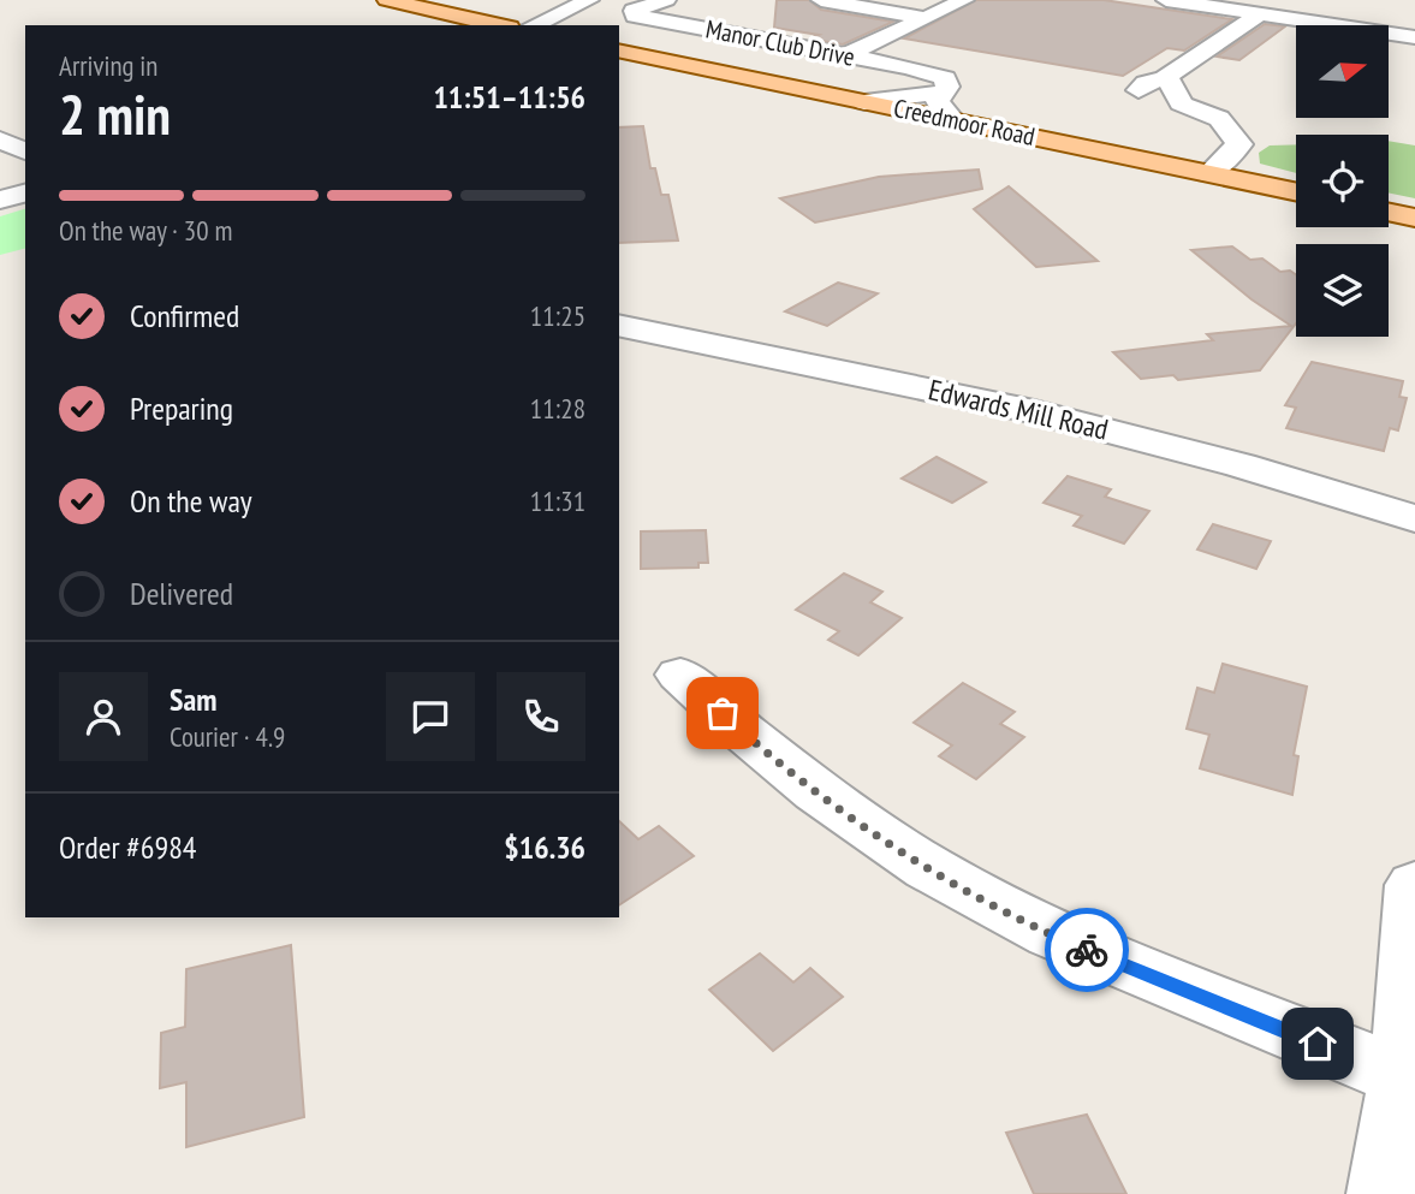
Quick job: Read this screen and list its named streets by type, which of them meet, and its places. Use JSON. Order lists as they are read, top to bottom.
{
  "streets": {
    "main road": ["Creedmoor Road"],
    "street": ["Manor Club Drive", "Edwards Mill Road"]
  },
  "crossings": [
    ["Manor Club Drive", "Creedmoor Road"]
  ],
  "north": "right",
  "page": {
    "heading": ["2 min", "Arriving in", "11:51–11:56"],
    "panel": [
      "Sam",
      "Courier · 4.9",
      "Order #6984",
      "$16.36"
    ],
    "bar": "On the way · 30 m",
    "list": [
      ["Confirmed", "11:25"],
      ["Preparing", "11:28"],
      ["On the way", "11:31"],
      "Delivered"
    ]
  }
}
